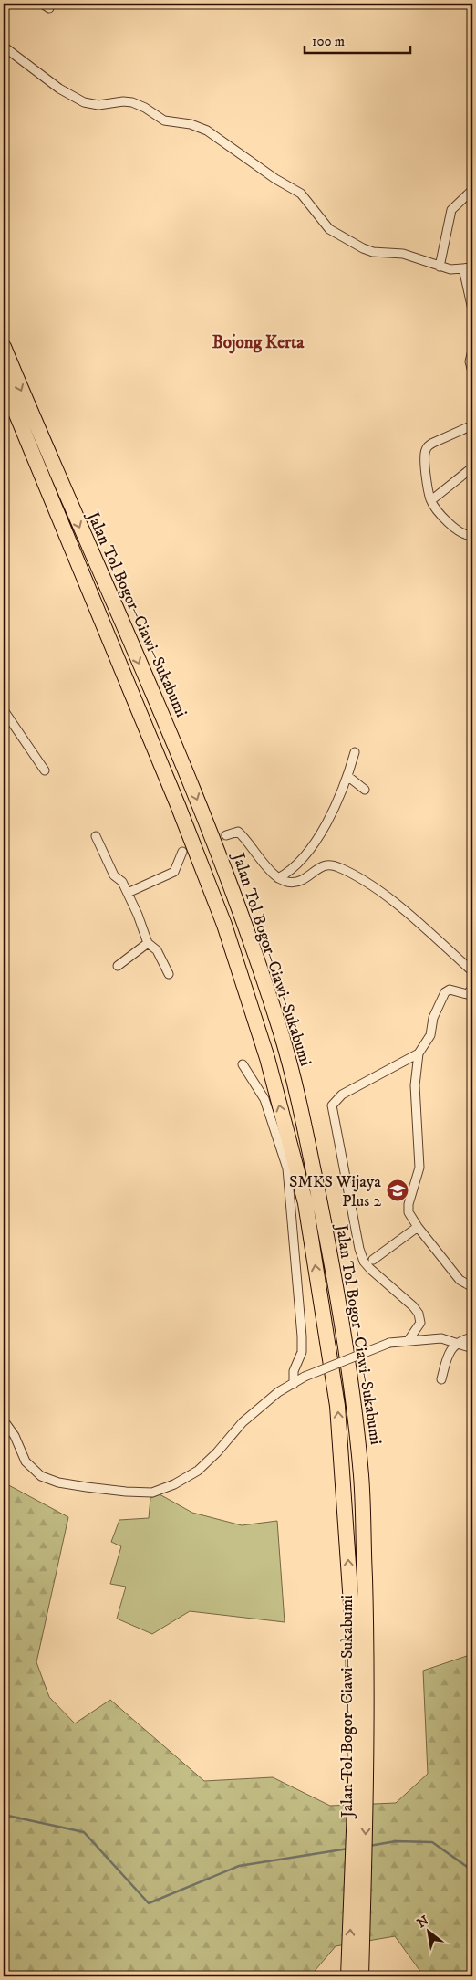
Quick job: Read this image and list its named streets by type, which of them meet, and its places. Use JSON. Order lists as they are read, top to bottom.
{
  "streets": {
    "highway": ["Jalan Tol Bogor–Ciawi–Sukabumi"]
  },
  "districts": ["Bojong Kerta"],
  "places": {
    "school or university": ["SMKS Wijaya Plus 2"]
  },
  "scale_bar": "100 m",
  "north": "top left"
}
